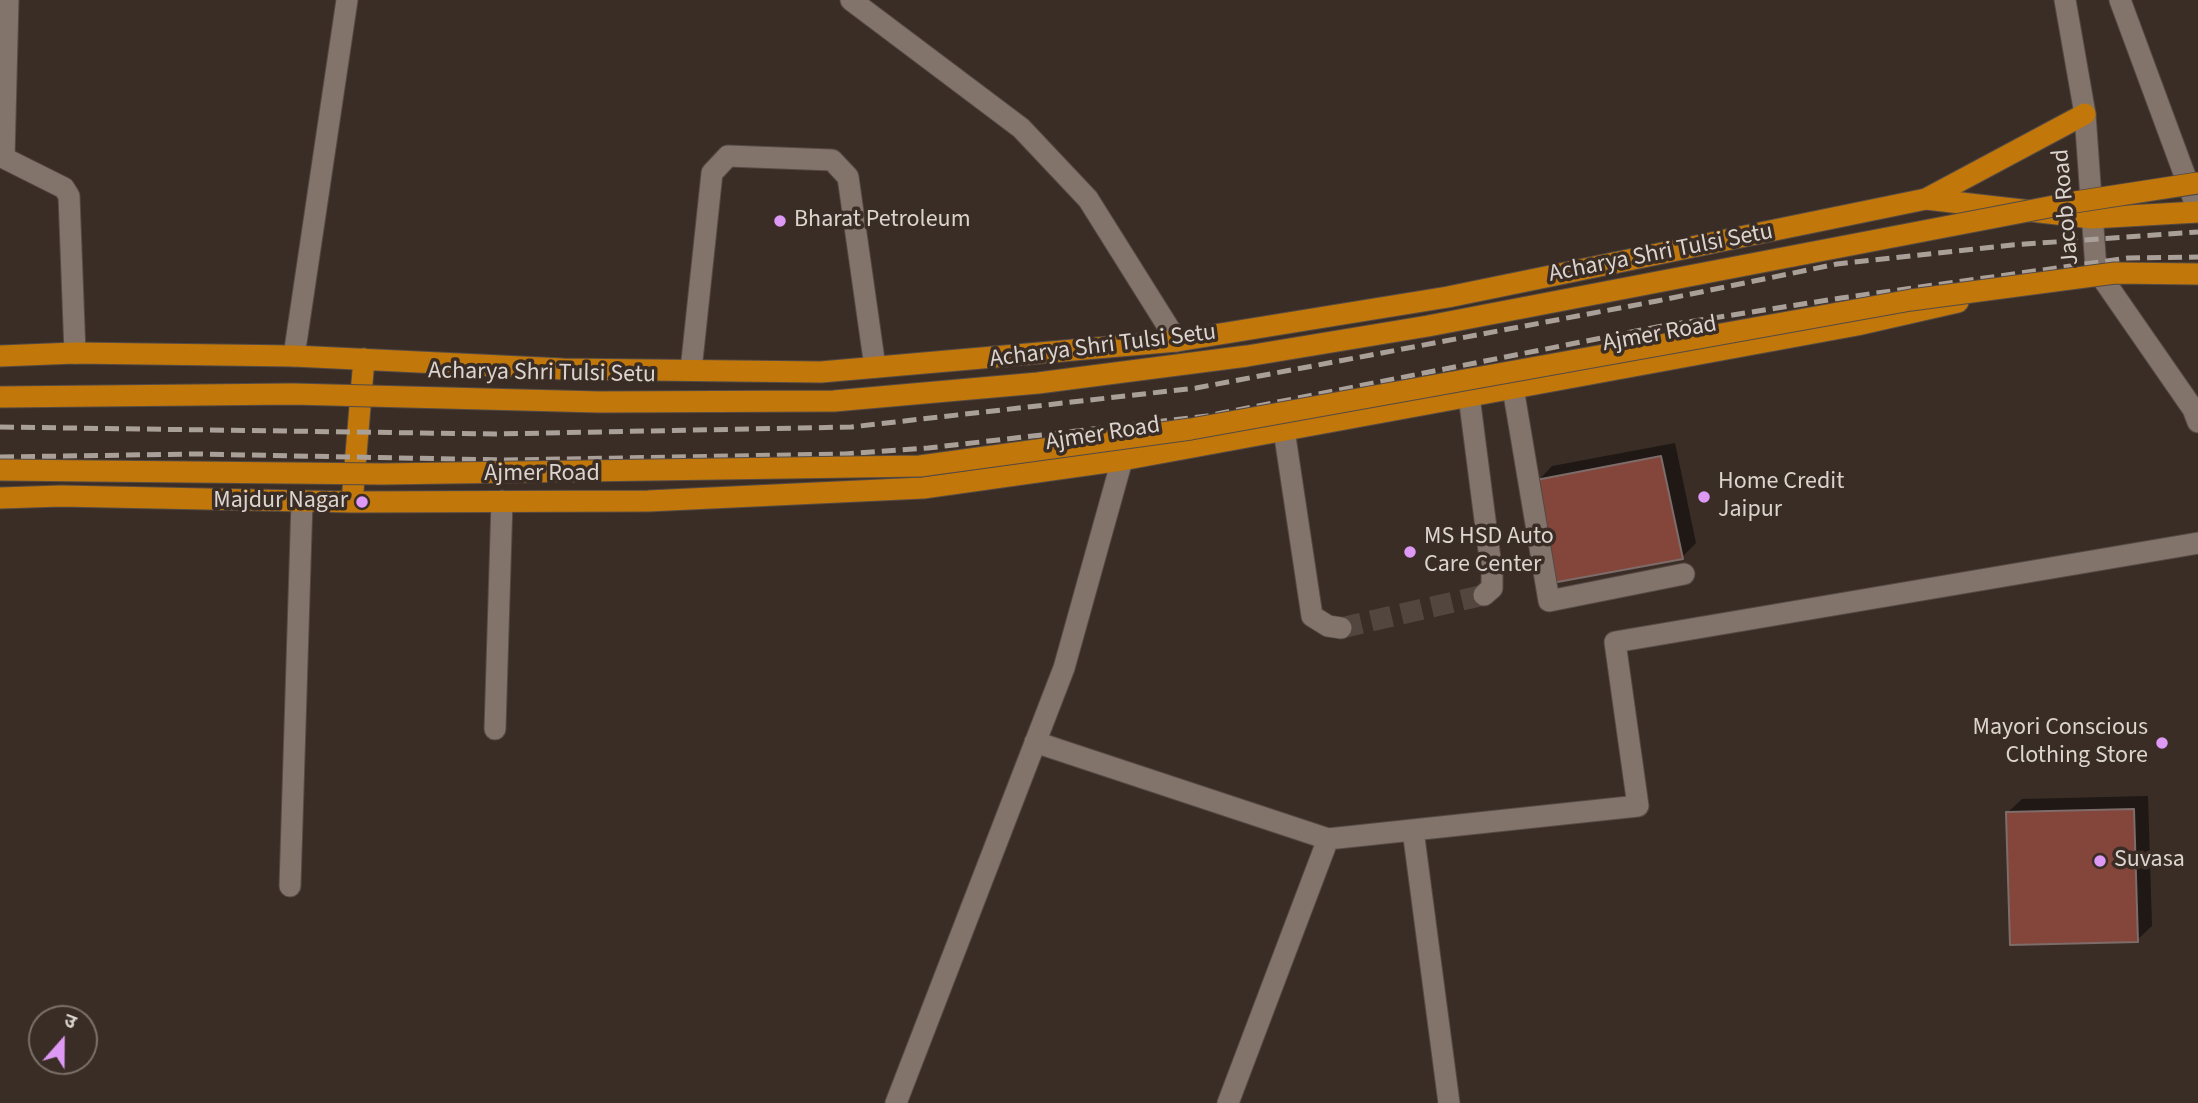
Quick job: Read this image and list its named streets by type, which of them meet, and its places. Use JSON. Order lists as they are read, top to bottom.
{
  "streets": {
    "highway": ["Acharya Shri Tulsi Setu", "Ajmer Road"],
    "street": ["Jacob Road"]
  },
  "crossings": [
    ["Jacob Road", "Ajmer Road"]
  ],
  "places": [
    "Bharat Petroleum",
    "Home Credit Jaipur",
    "Majdur Nagar",
    "MS HSD Auto Care Center",
    "Mayori Conscious Clothing Store",
    "Suvasa"
  ],
  "north": "top"
}
